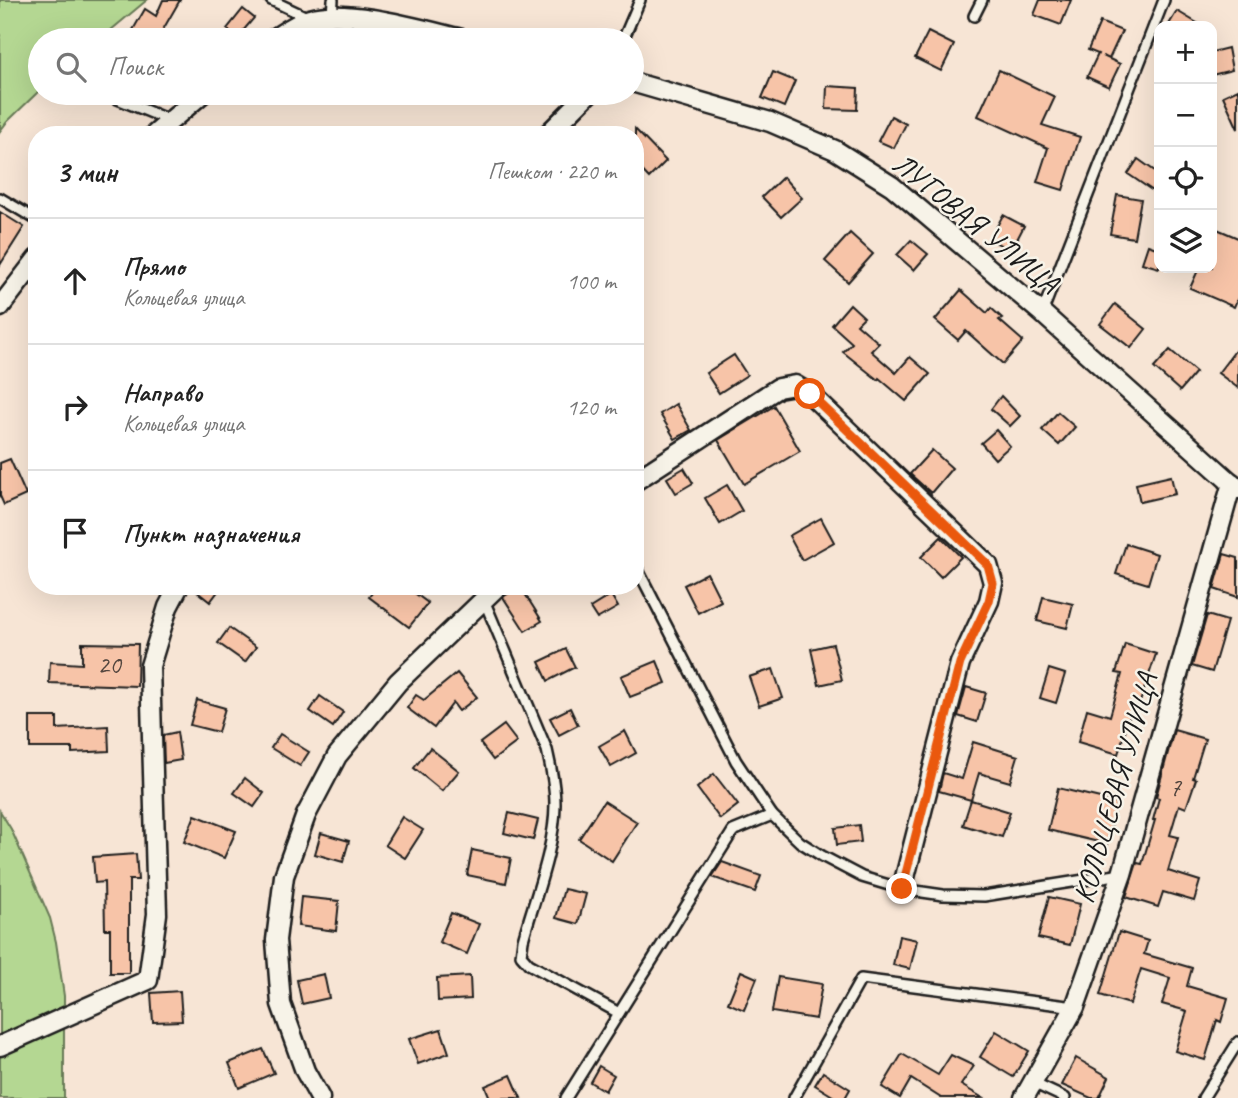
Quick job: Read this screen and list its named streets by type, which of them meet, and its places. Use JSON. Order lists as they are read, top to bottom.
{
  "streets": {
    "street": ["ЛУГОВАЯ УЛИЦА", "КОЛЬЦЕВАЯ УЛИЦА"]
  },
  "crossings": [
    ["ЛУГОВАЯ УЛИЦА", "КОЛЬЦЕВАЯ УЛИЦА"]
  ],
  "house_numbers": ["20", "7"],
  "page": {
    "map_buttons": ["+", "−"],
    "search": "Поиск",
    "heading": ["3 мин", "Пешком · 220 m"],
    "list": [
      ["Прямо", "Кольцевая улица", "100 m"],
      ["Направо", "Кольцевая улица", "120 m"],
      "Пункт назначения"
    ]
  }
}
